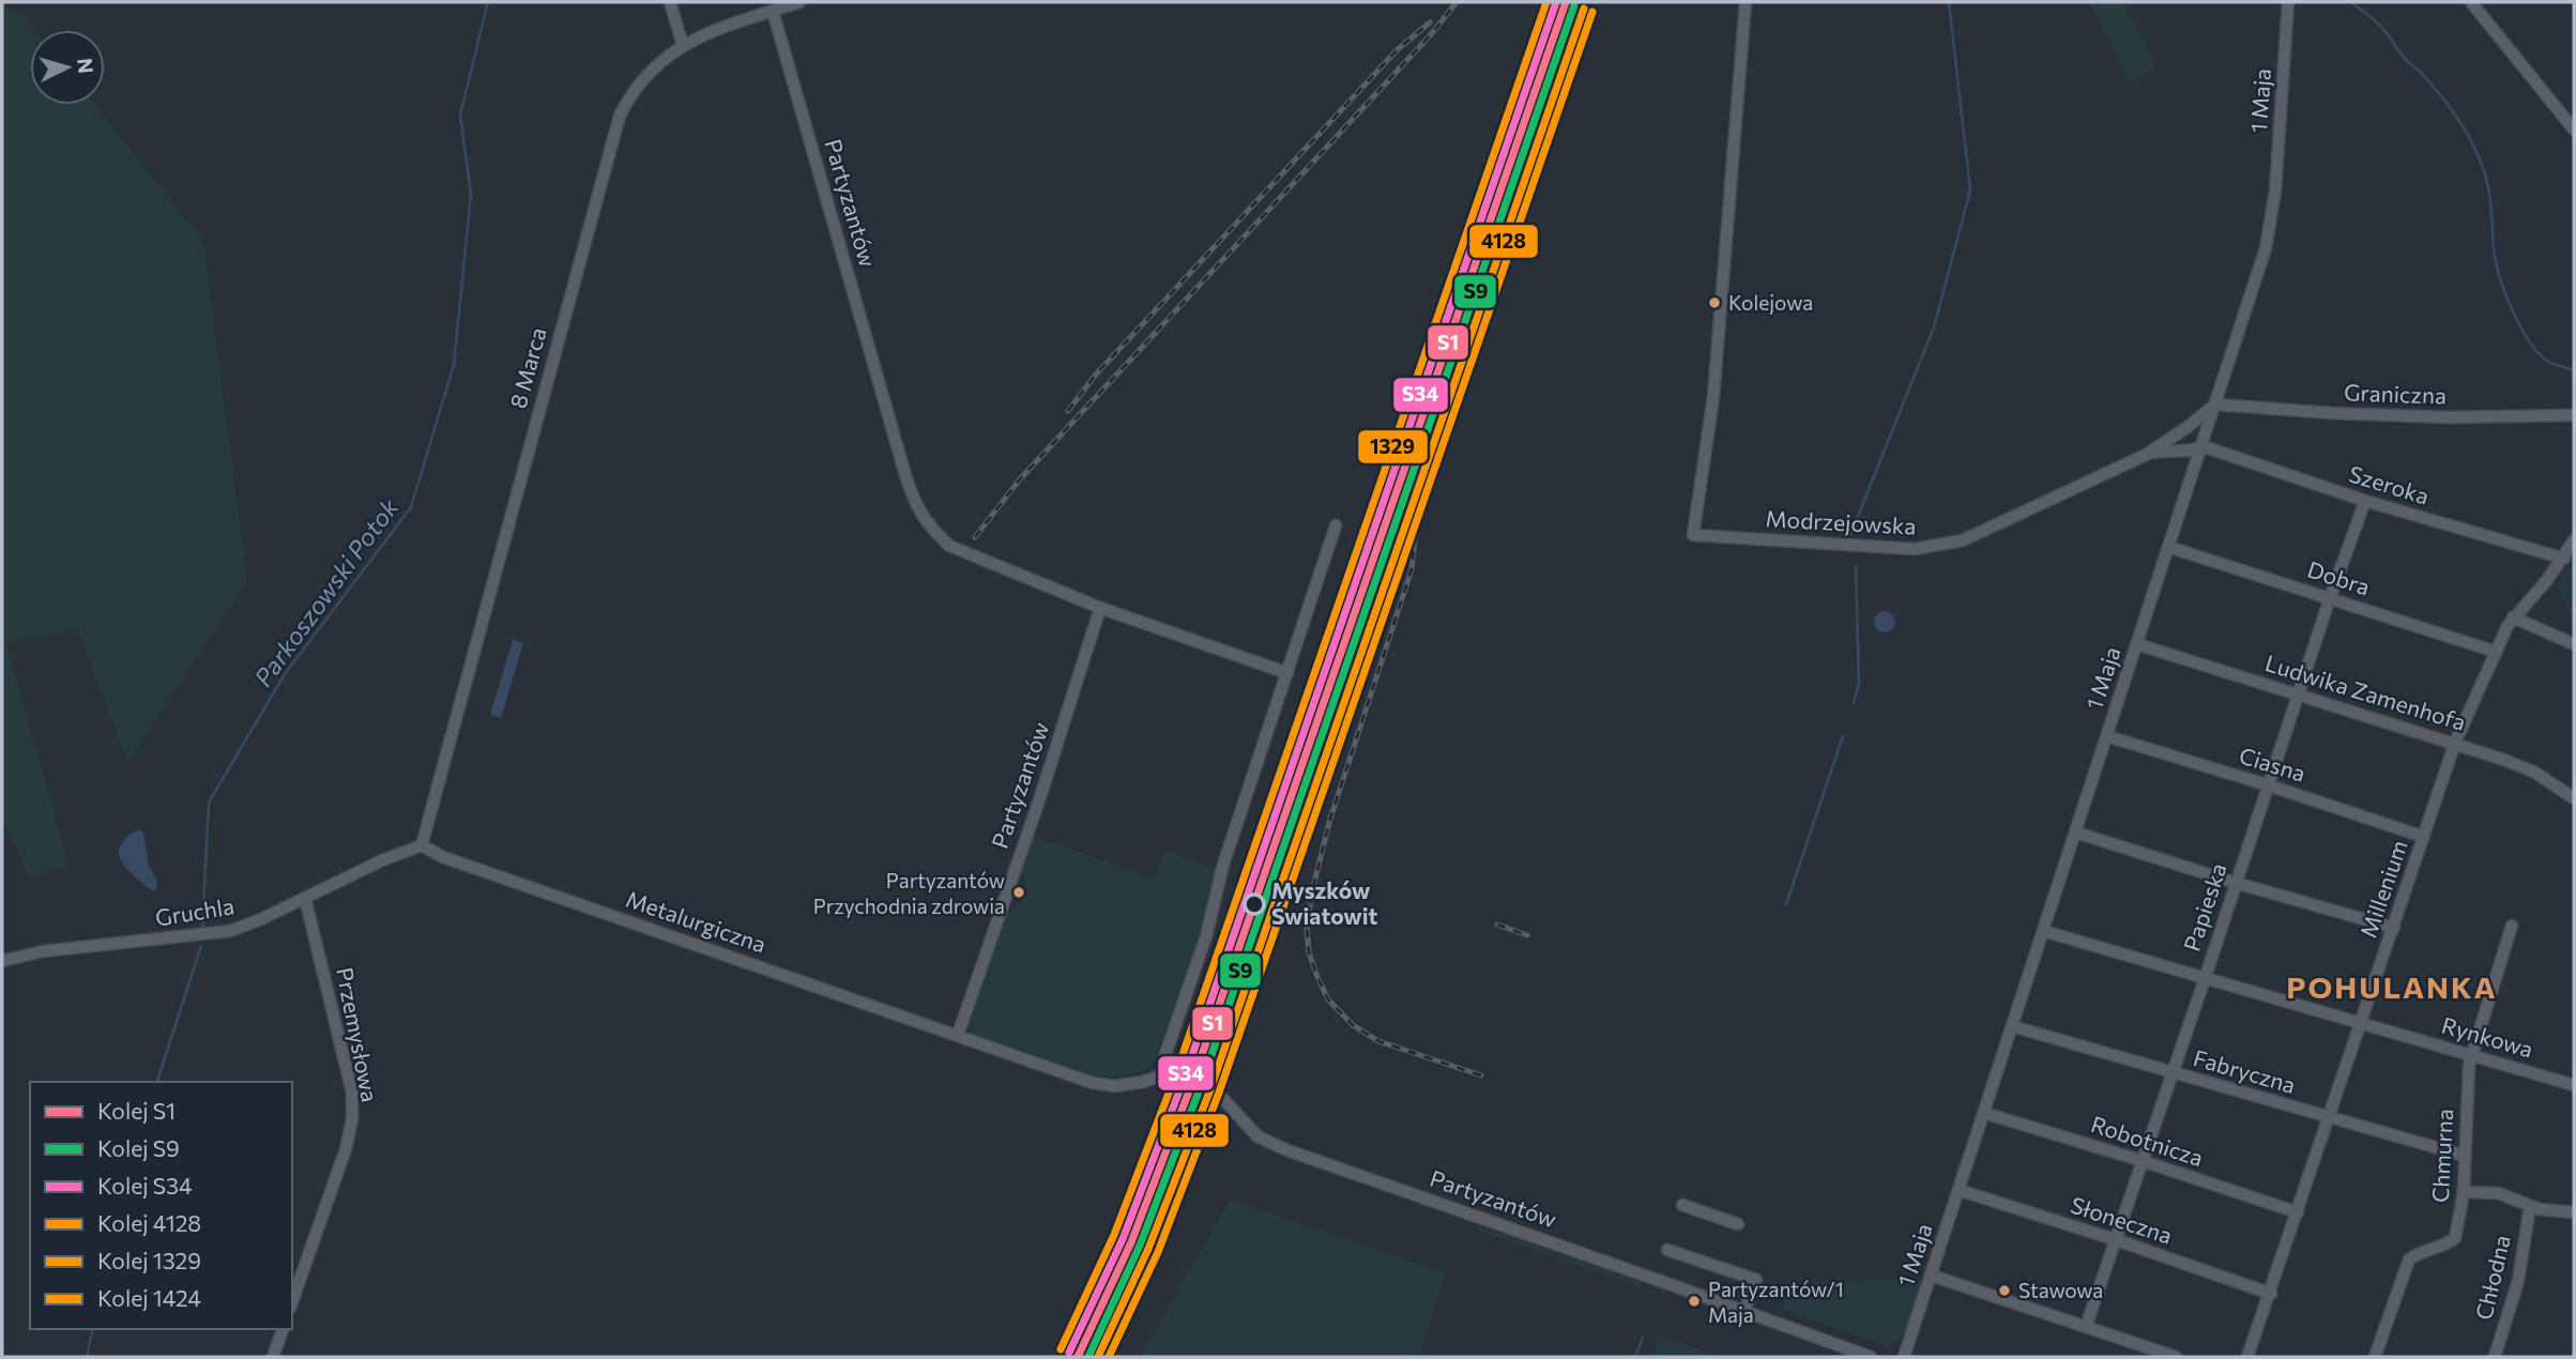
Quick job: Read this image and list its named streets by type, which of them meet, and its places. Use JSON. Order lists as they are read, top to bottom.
{
  "streets": {
    "street": [
      "1 Maja",
      "Partyzantów",
      "8 Marca",
      "Graniczna",
      "Szeroka",
      "Modrzejowska",
      "Dobra",
      "Ludwika Zamenhofa",
      "Ciasna",
      "Millenium",
      "Papieska",
      "Gruchla",
      "Metalurgiczna",
      "Przemysłowa",
      "Rynkowa",
      "Fabryczna",
      "Robotnicza",
      "Chmurna",
      "Słoneczna",
      "Chłodna"
    ]
  },
  "crossings": [
    ["1 Maja", "Graniczna"],
    ["1 Maja", "Szeroka"],
    ["1 Maja", "Modrzejowska"],
    ["1 Maja", "Dobra"],
    ["1 Maja", "Ludwika Zamenhofa"],
    ["1 Maja", "Ciasna"],
    ["1 Maja", "Rynkowa"],
    ["1 Maja", "Fabryczna"],
    ["1 Maja", "Robotnicza"],
    ["1 Maja", "Słoneczna"],
    ["Partyzantów", "8 Marca"],
    ["Partyzantów", "Metalurgiczna"],
    ["8 Marca", "Gruchla"],
    ["8 Marca", "Metalurgiczna"],
    ["Graniczna", "Modrzejowska"],
    ["Szeroka", "Modrzejowska"],
    ["Szeroka", "Millenium"],
    ["Szeroka", "Papieska"],
    ["Dobra", "Millenium"],
    ["Dobra", "Papieska"],
    ["Ludwika Zamenhofa", "Millenium"],
    ["Ludwika Zamenhofa", "Papieska"],
    ["Ciasna", "Millenium"],
    ["Ciasna", "Papieska"],
    ["Millenium", "Rynkowa"],
    ["Millenium", "Fabryczna"],
    ["Millenium", "Robotnicza"],
    ["Millenium", "Słoneczna"],
    ["Papieska", "Rynkowa"],
    ["Papieska", "Fabryczna"],
    ["Papieska", "Robotnicza"],
    ["Papieska", "Słoneczna"],
    ["Gruchla", "Metalurgiczna"],
    ["Gruchla", "Przemysłowa"],
    ["Rynkowa", "Chmurna"],
    ["Fabryczna", "Chmurna"]
  ],
  "districts": ["POHULANKA"],
  "water": ["Parkoszowski Potok"],
  "places": [
    "Kolejowa",
    "Partyzantów Przychodnia zdrowia",
    "Myszków Światowit",
    "Stawowa",
    "Partyzantów/1 Maja"
  ],
  "lines": [
    "rail line S1",
    "rail line S34",
    "rail line 1329",
    "rail line S9",
    "rail line 4128",
    "rail line 1424"
  ],
  "legend": [
    "Kolej S1",
    "Kolej S9",
    "Kolej S34",
    "Kolej 4128",
    "Kolej 1329",
    "Kolej 1424"
  ],
  "north": "right"
}
